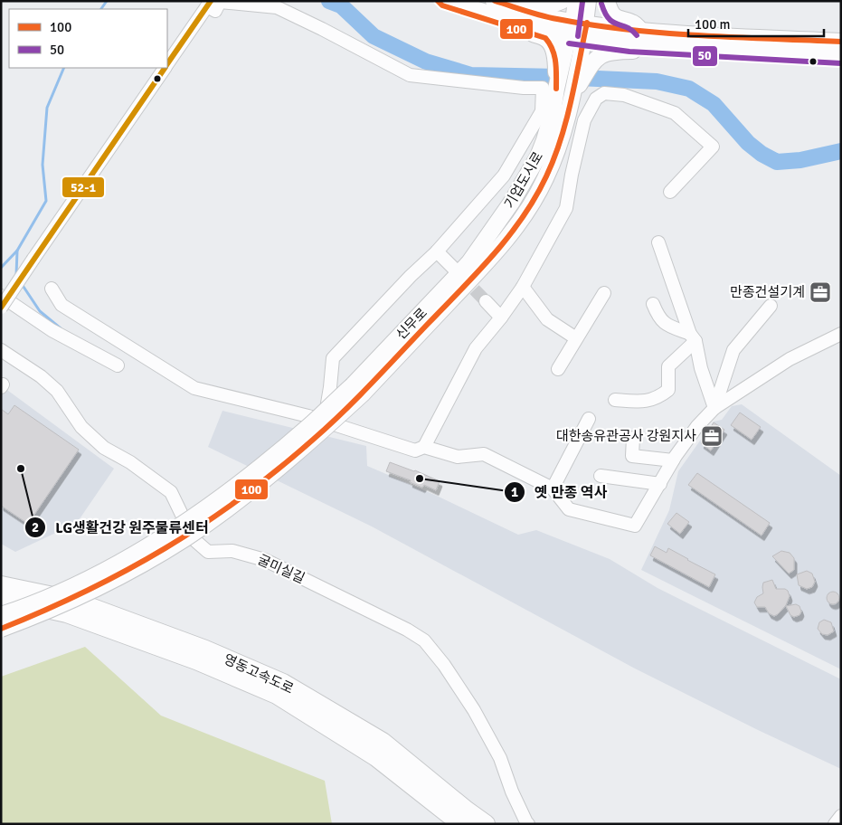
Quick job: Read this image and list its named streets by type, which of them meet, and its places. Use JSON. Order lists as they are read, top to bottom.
{
  "streets": {
    "highway": ["영동고속도로"],
    "main road": ["기업도시로", "신무로"],
    "street": ["굴미실길"]
  },
  "crossings": [
    ["기업도시로", "신무로"]
  ],
  "places": {
    "office": ["만종건설기계", "대한송유관공사 강원지사"],
    "other": ["LG생활건강 원주물류센터", "옛 만종 역사"]
  },
  "lines": ["transit line 100", "transit line 52-1", "transit line 50"],
  "legend": ["100", "50"],
  "scale_bar": "100 m"
}
